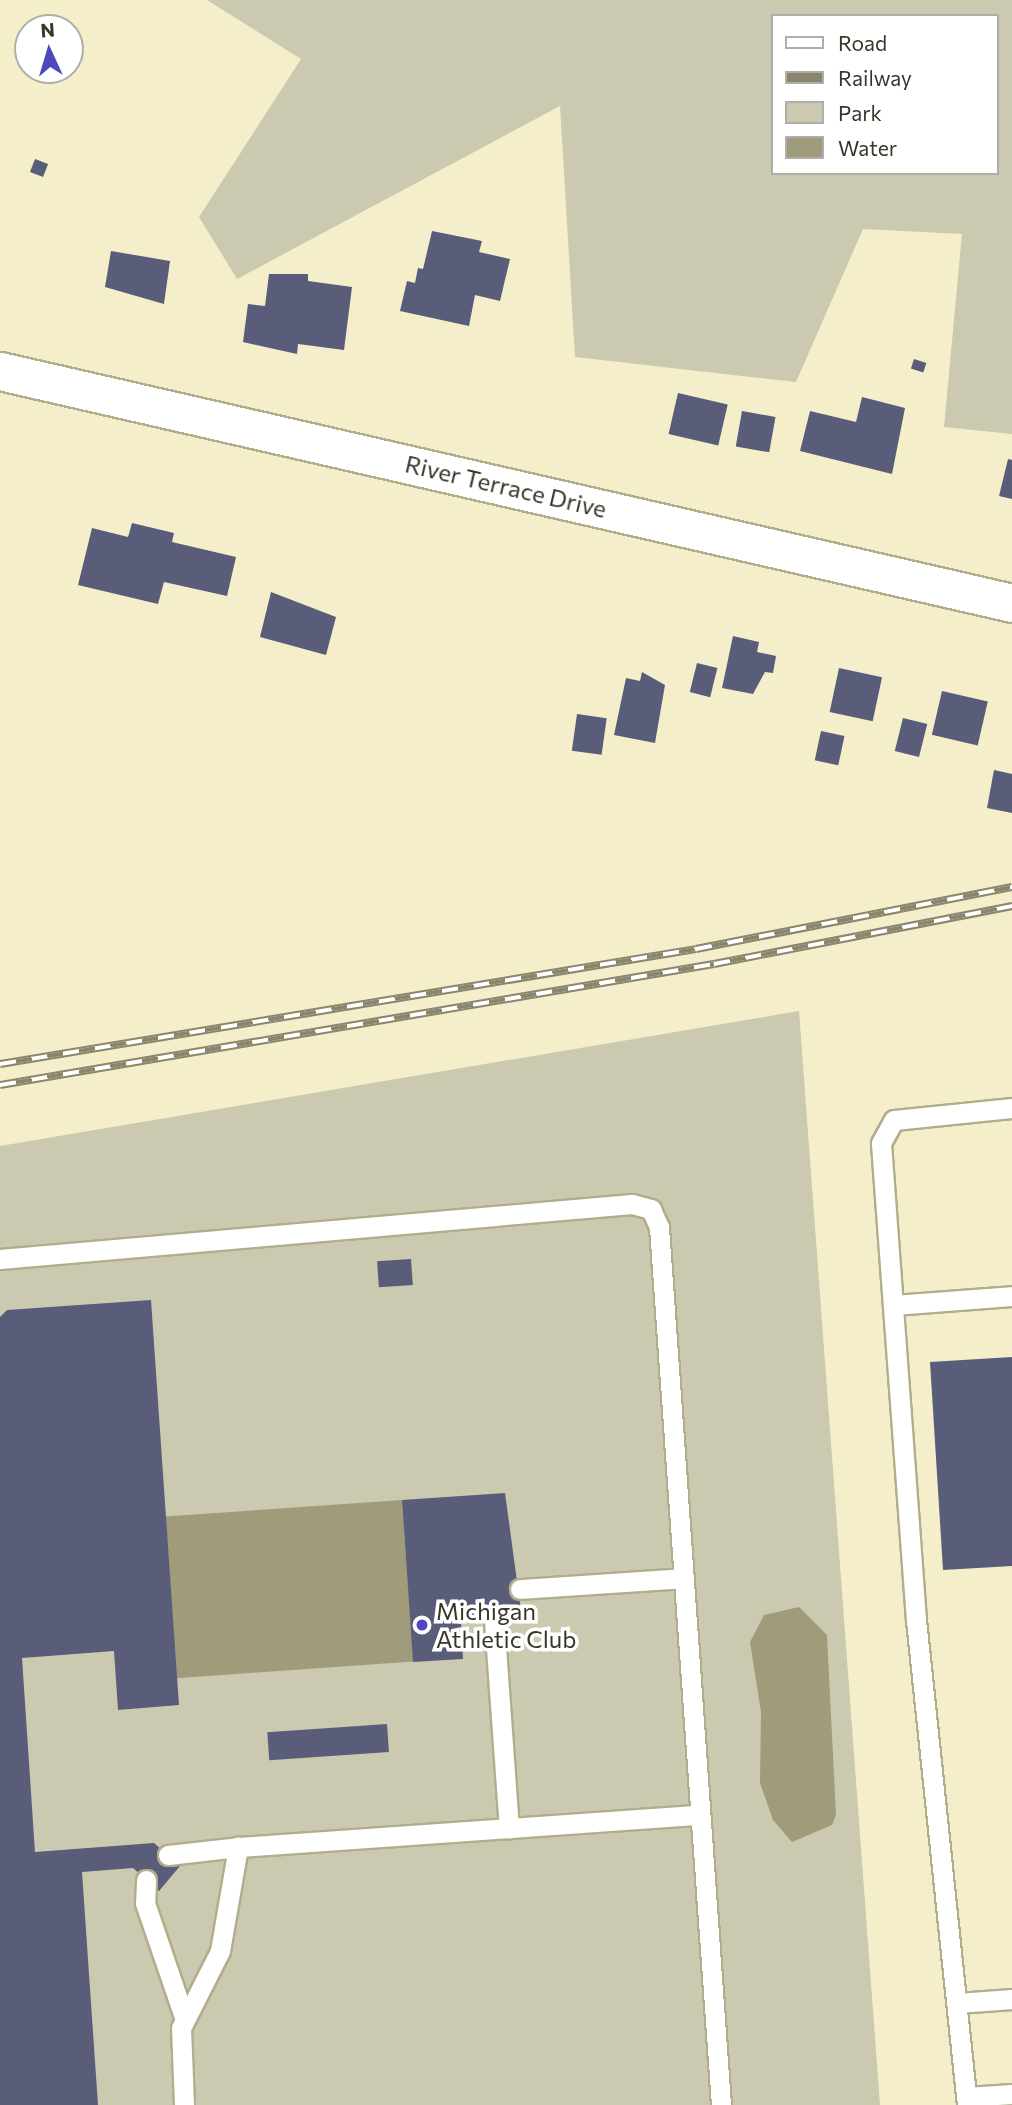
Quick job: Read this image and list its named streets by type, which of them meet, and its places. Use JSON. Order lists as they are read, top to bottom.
{
  "streets": {
    "street": ["River Terrace Drive"]
  },
  "places": ["Michigan Athletic Club"],
  "legend": [
    "Road",
    "Railway",
    "Park",
    "Water"
  ],
  "north": "top"
}
